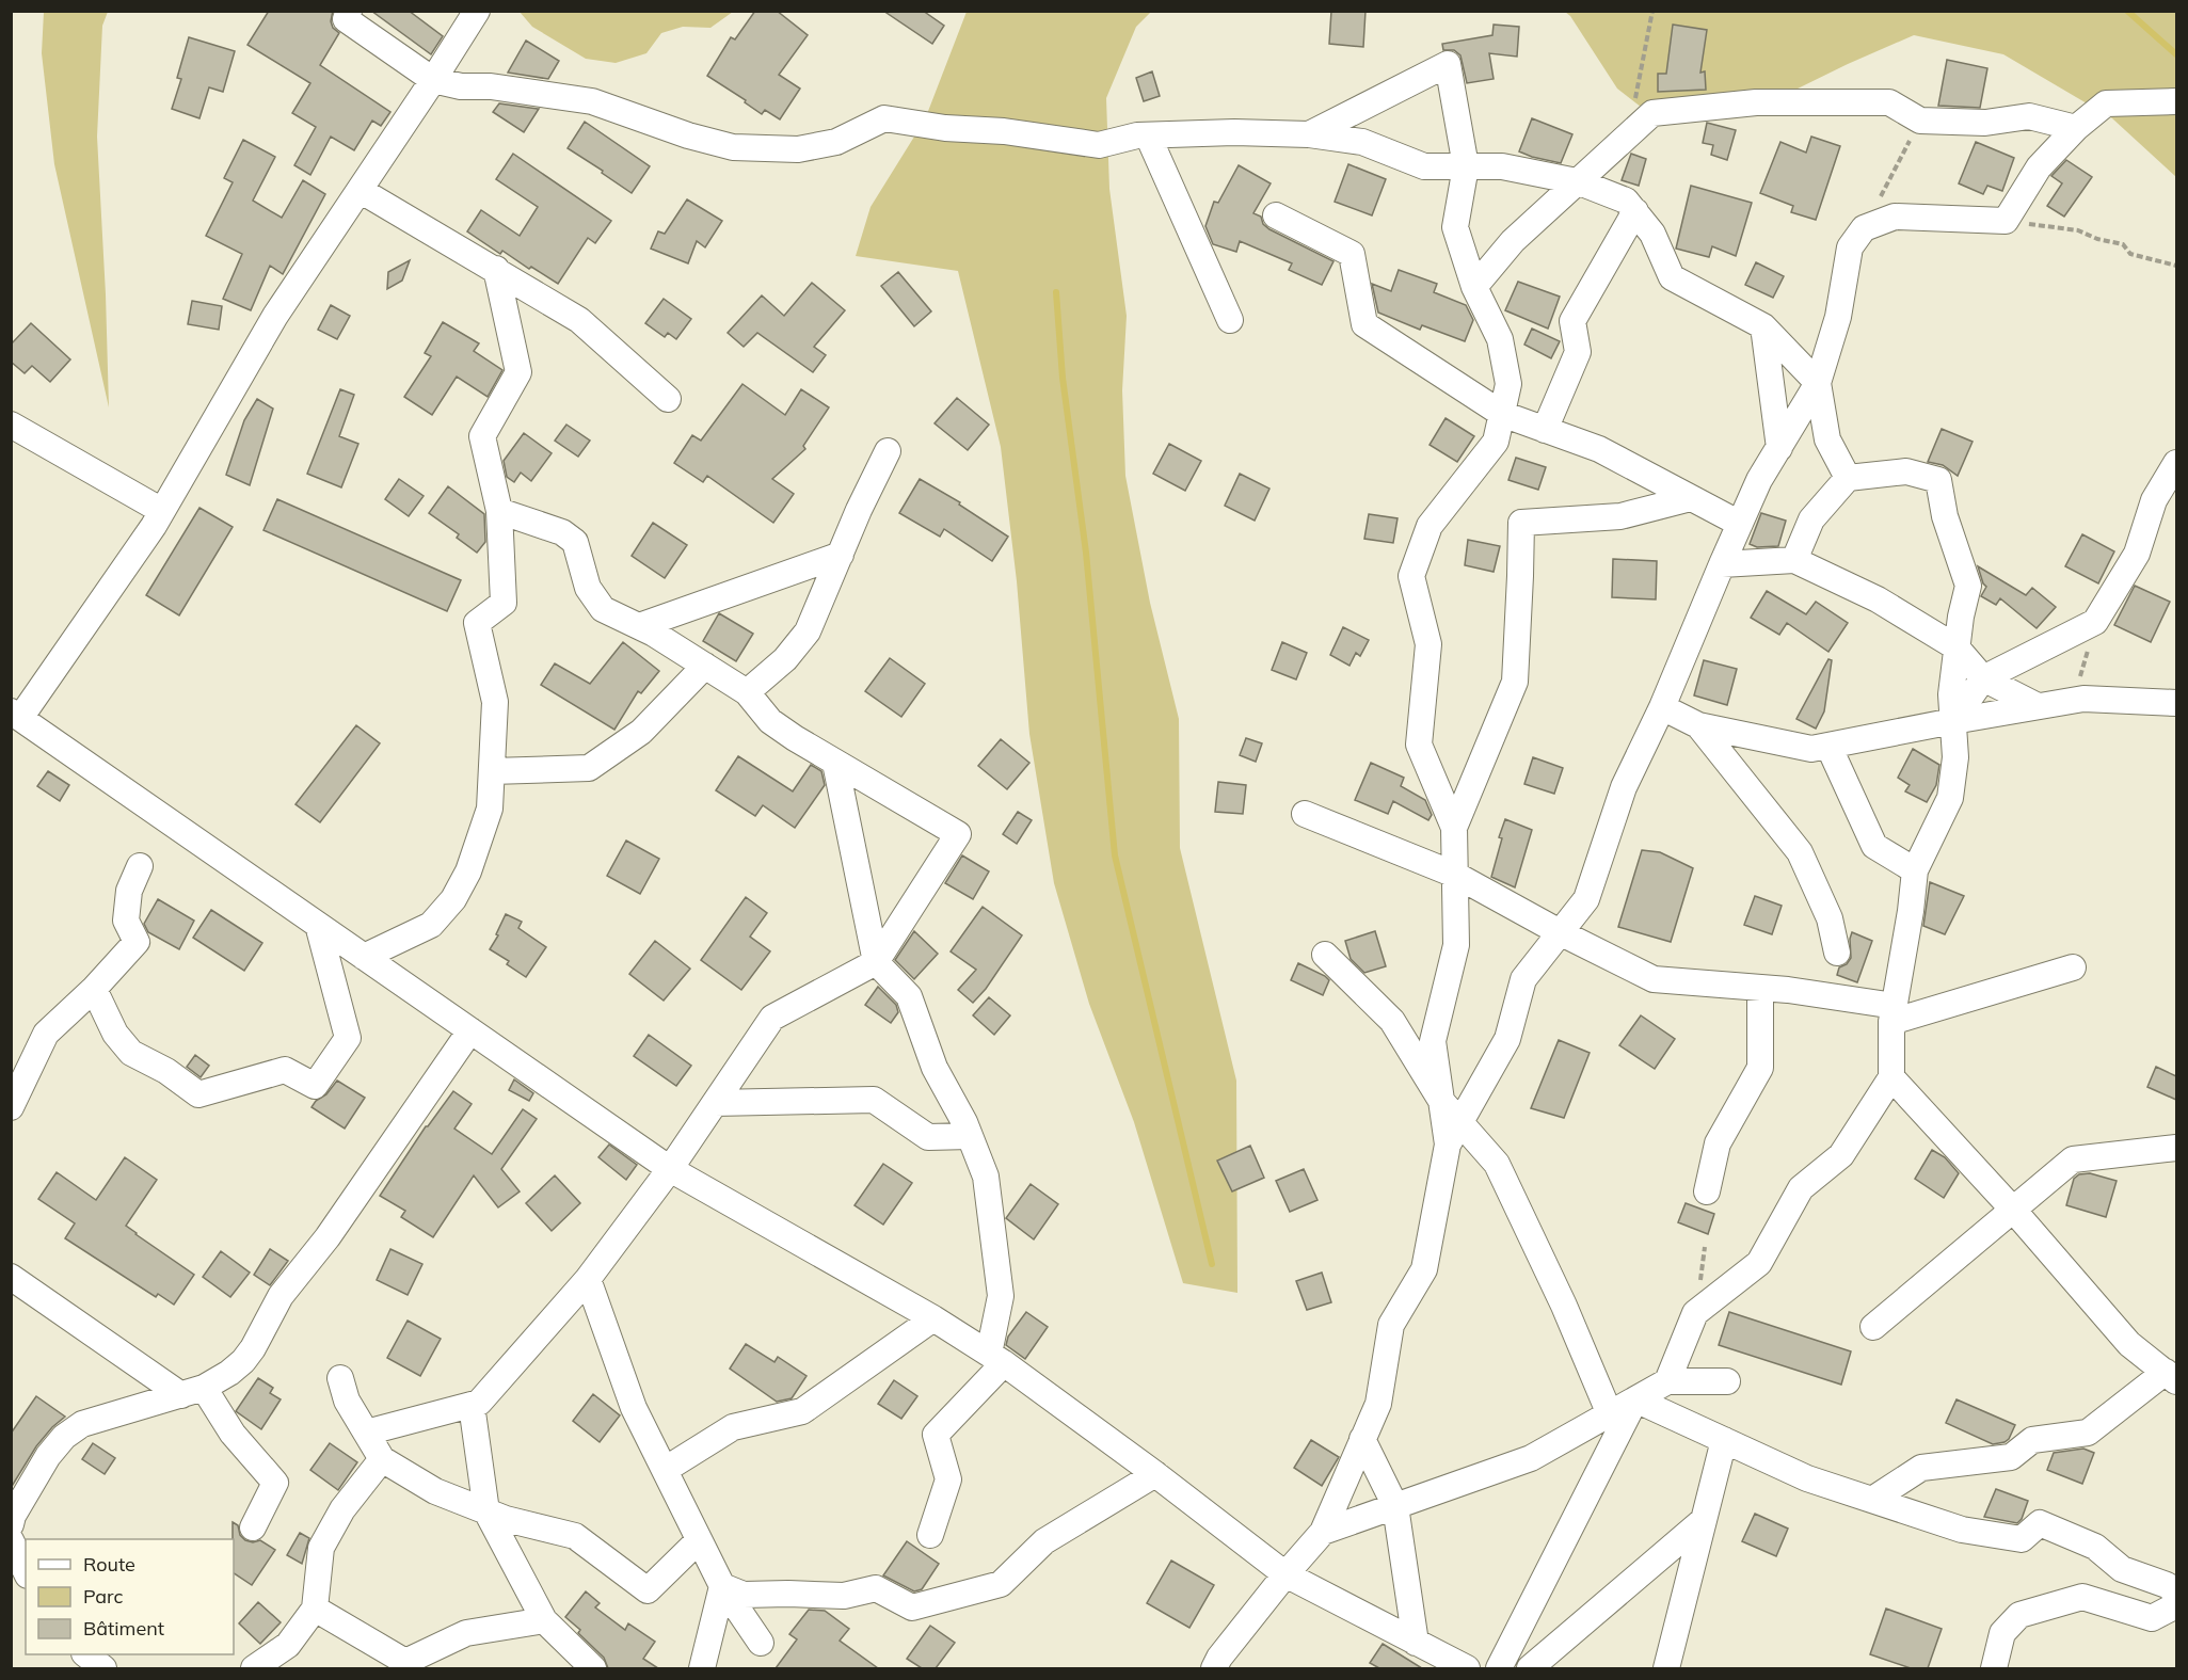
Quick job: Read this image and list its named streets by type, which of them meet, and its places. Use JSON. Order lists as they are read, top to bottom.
{
  "legend": ["Route", "Parc", "Bâtiment"]
}
